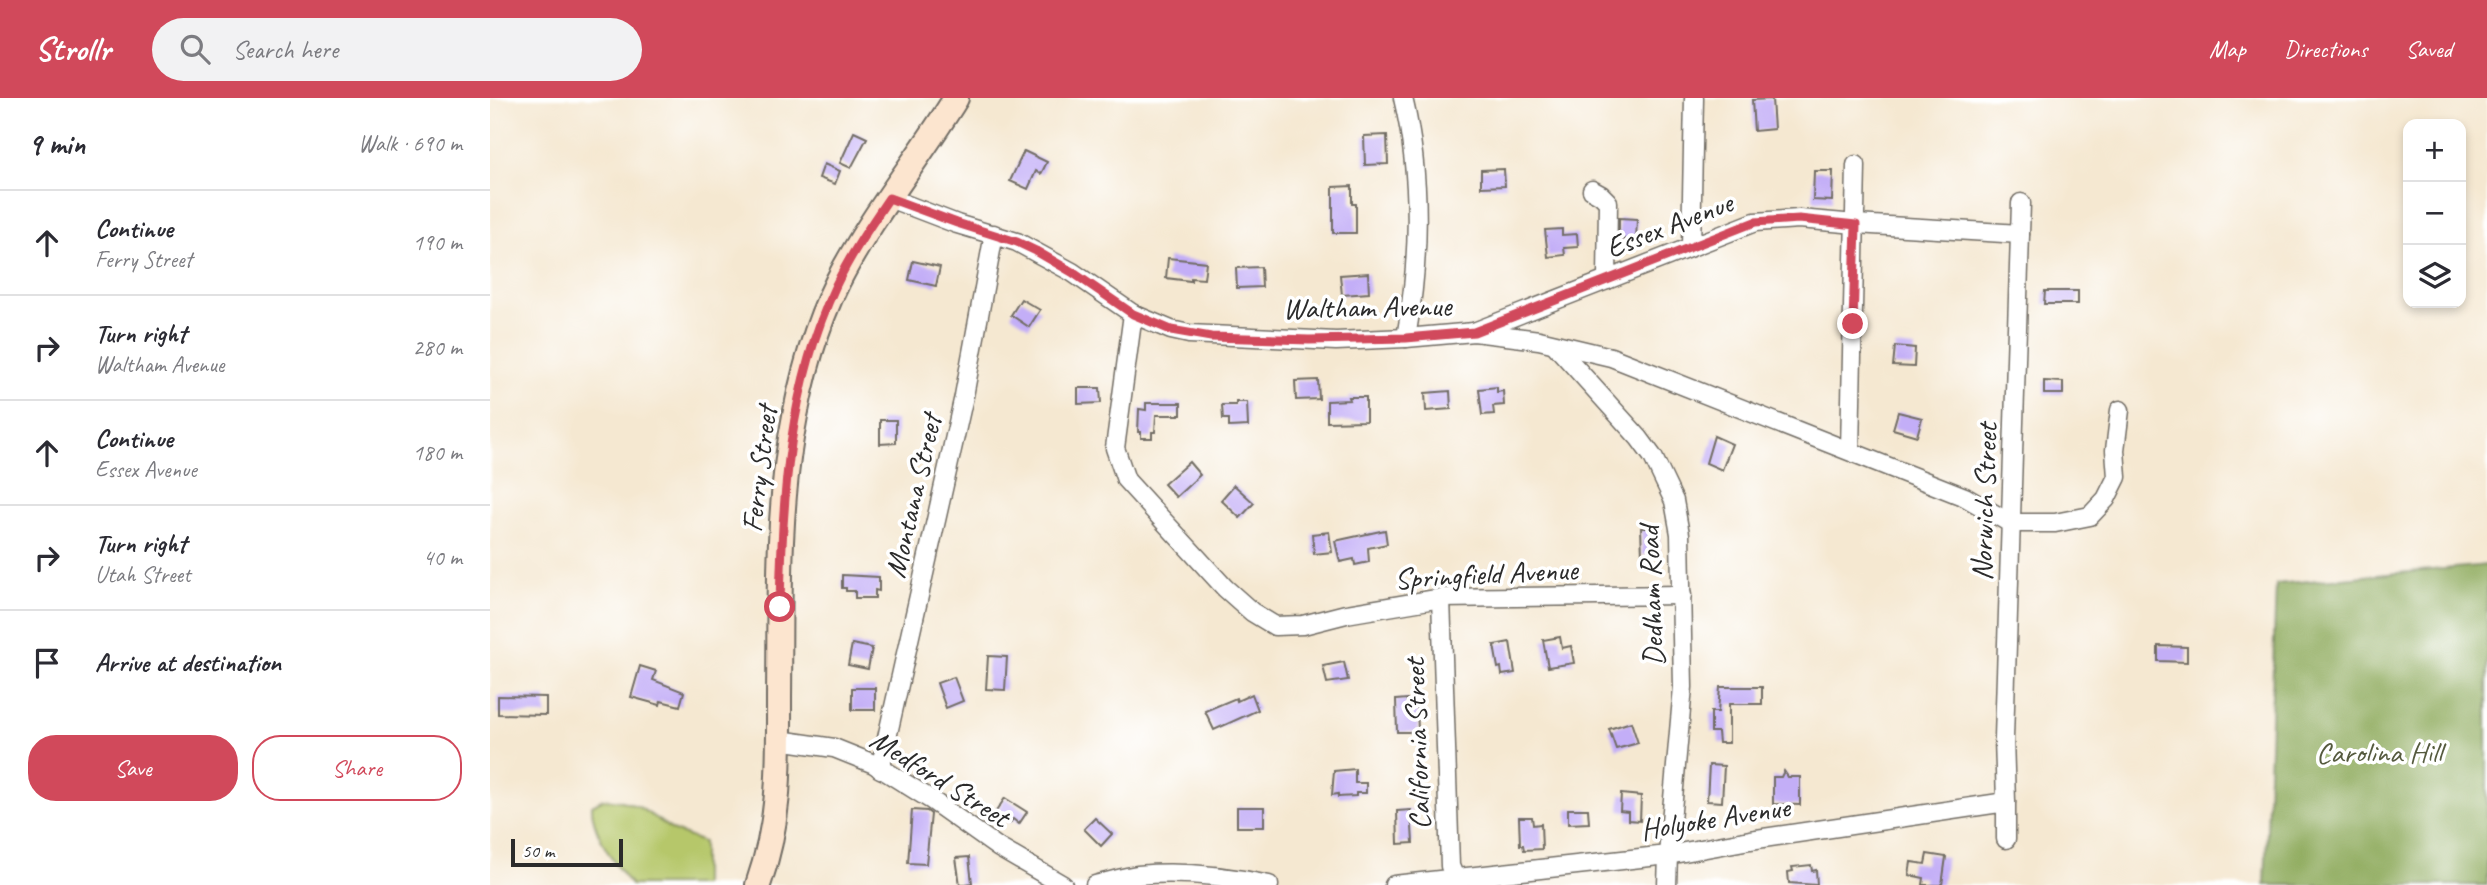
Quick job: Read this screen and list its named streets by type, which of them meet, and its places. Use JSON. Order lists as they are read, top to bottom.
{
  "streets": {
    "main road": ["Ferry Street"],
    "street": [
      "Essex Avenue",
      "Waltham Avenue",
      "Montana Street",
      "Norwich Street",
      "Springfield Avenue",
      "Dedham Road",
      "California Street",
      "Medford Street",
      "Holyoke Avenue"
    ]
  },
  "crossings": [
    ["Essex Avenue", "Waltham Avenue"],
    ["Essex Avenue", "Norwich Street"],
    ["Waltham Avenue", "Ferry Street"],
    ["Waltham Avenue", "Montana Street"],
    ["Waltham Avenue", "Norwich Street"],
    ["Waltham Avenue", "Springfield Avenue"],
    ["Waltham Avenue", "Dedham Road"],
    ["Ferry Street", "Medford Street"],
    ["Montana Street", "Medford Street"],
    ["Norwich Street", "Holyoke Avenue"],
    ["Springfield Avenue", "Dedham Road"],
    ["Springfield Avenue", "California Street"],
    ["Dedham Road", "Holyoke Avenue"],
    ["California Street", "Holyoke Avenue"]
  ],
  "parks": ["Carolina Hill"],
  "scale_bar": "50 m",
  "page": {
    "header": "Strollr",
    "search": "Search here",
    "nav": ["Map", "Directions", "Saved"],
    "heading": ["9 min", "Walk · 690 m"],
    "map_buttons": ["+", "−"],
    "list": [
      ["Continue", "Ferry Street", "190 m"],
      ["Turn right", "Waltham Avenue", "280 m"],
      ["Continue", "Essex Avenue", "180 m"],
      ["Turn right", "Utah Street", "40 m"],
      "Arrive at destination"
    ],
    "buttons": ["Save", "Share"],
    "scale": "50 m"
  }
}
